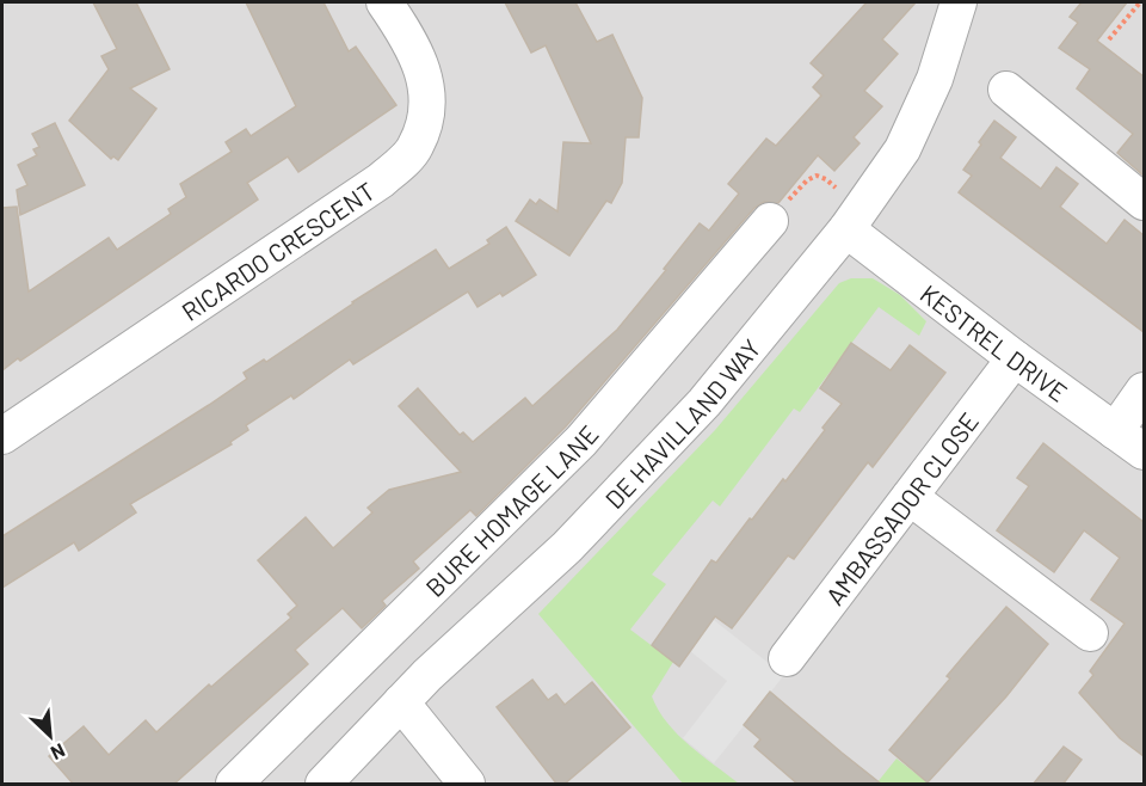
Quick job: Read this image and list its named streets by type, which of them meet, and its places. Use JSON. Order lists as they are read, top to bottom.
{
  "streets": {
    "street": [
      "RICARDO CRESCENT",
      "KESTREL DRIVE",
      "DE HAVILLAND WAY",
      "AMBASSADOR CLOSE",
      "BURE HOMAGE LANE"
    ]
  },
  "crossings": [
    ["KESTREL DRIVE", "DE HAVILLAND WAY"],
    ["KESTREL DRIVE", "AMBASSADOR CLOSE"]
  ],
  "north": "bottom right"
}
